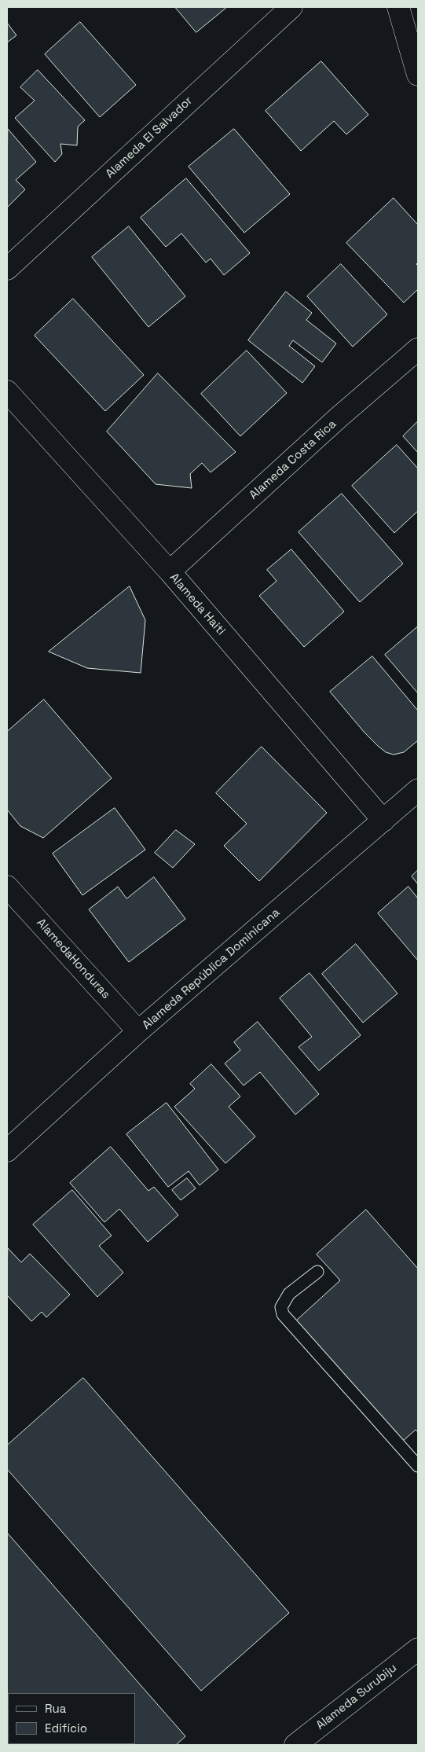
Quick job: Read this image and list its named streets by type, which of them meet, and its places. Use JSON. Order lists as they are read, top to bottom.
{
  "streets": {
    "street": [
      "Alameda El Salvador",
      "Alameda Costa Rica",
      "Alameda Haiti",
      "AlamedaHonduras",
      "Alameda República Dominicana",
      "Alameda Surubiju"
    ]
  },
  "crossings": [
    ["Alameda Costa Rica", "Alameda Haiti"],
    ["Alameda Haiti", "Alameda República Dominicana"],
    ["AlamedaHonduras", "Alameda República Dominicana"]
  ],
  "legend": ["Rua", "Edifício"]
}
